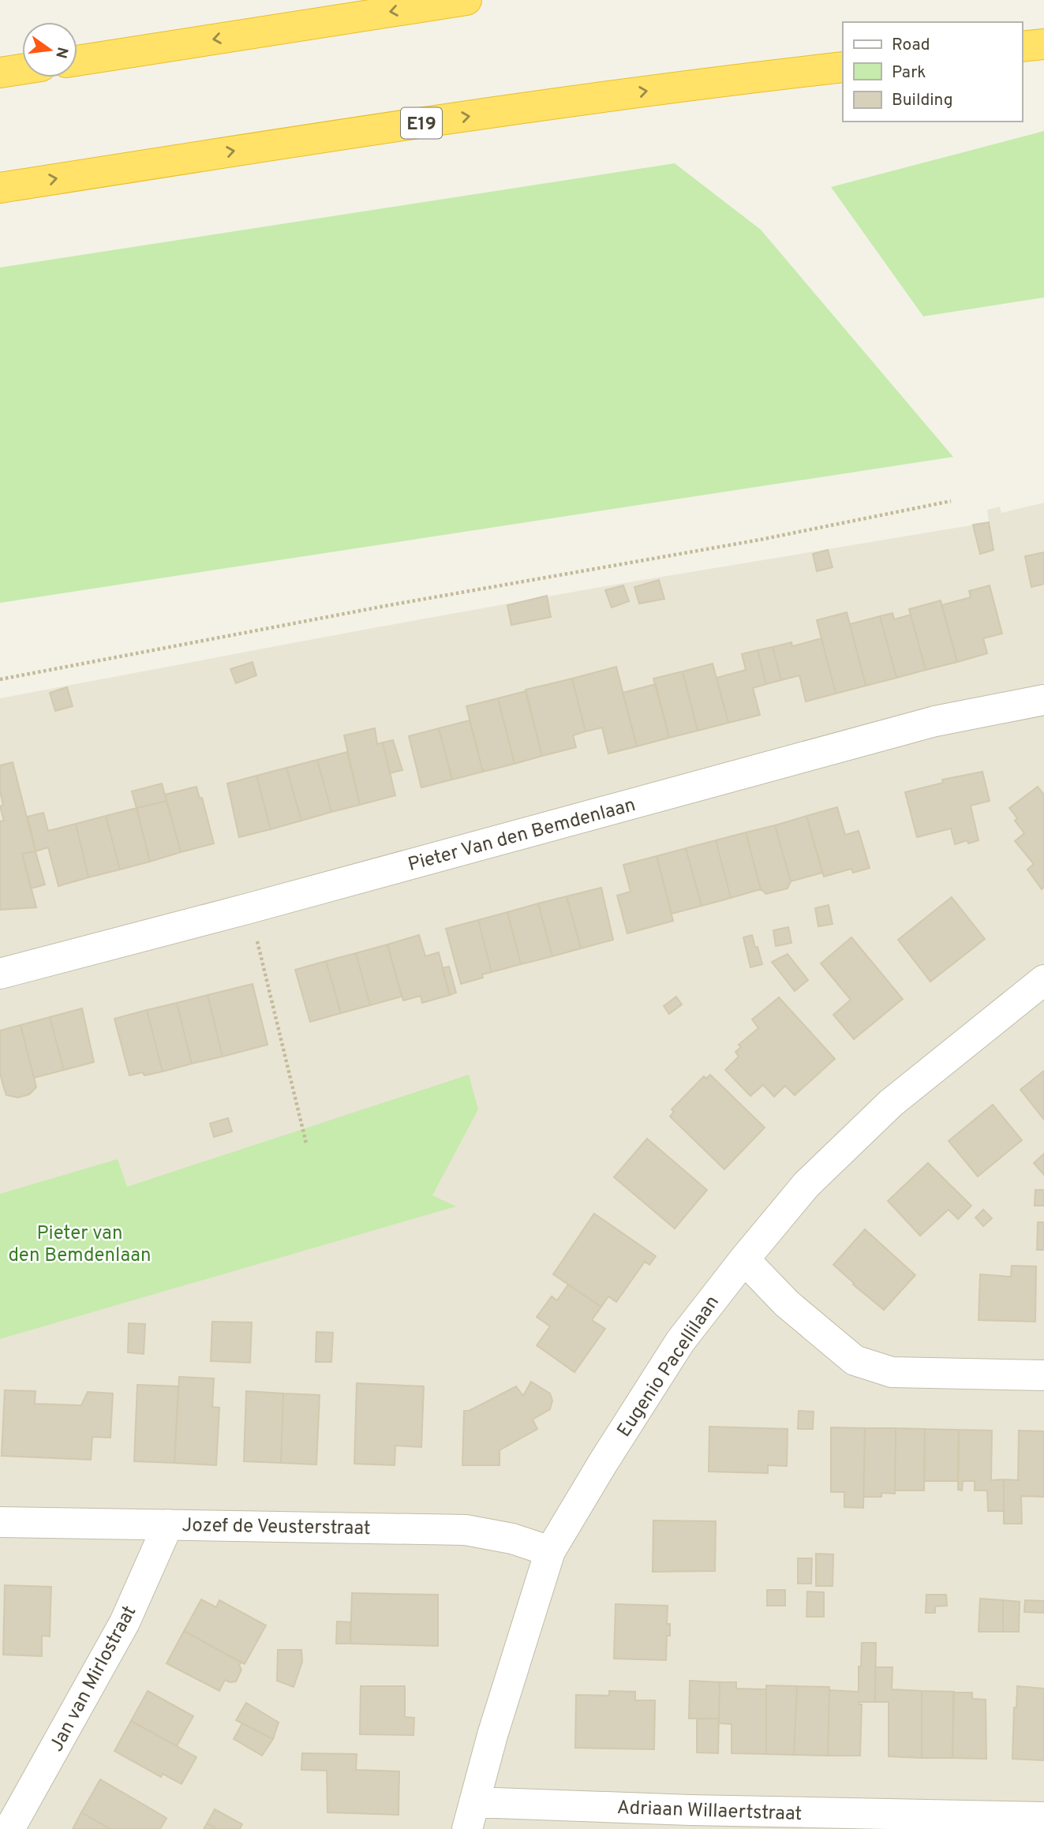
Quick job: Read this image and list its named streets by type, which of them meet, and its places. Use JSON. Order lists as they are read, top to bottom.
{
  "streets": {
    "highway": ["E19"],
    "street": [
      "Pieter Van den Bemdenlaan",
      "Eugenio Pacellilaan",
      "Jozef de Veusterstraat",
      "Jan van Mirlostraat",
      "Adriaan Willaertstraat"
    ]
  },
  "crossings": [
    ["Eugenio Pacellilaan", "Jozef de Veusterstraat"],
    ["Eugenio Pacellilaan", "Adriaan Willaertstraat"],
    ["Jozef de Veusterstraat", "Jan van Mirlostraat"]
  ],
  "parks": ["Pieter van den Bemdenlaan"],
  "legend": ["Road", "Park", "Building"],
  "north": "right"
}
